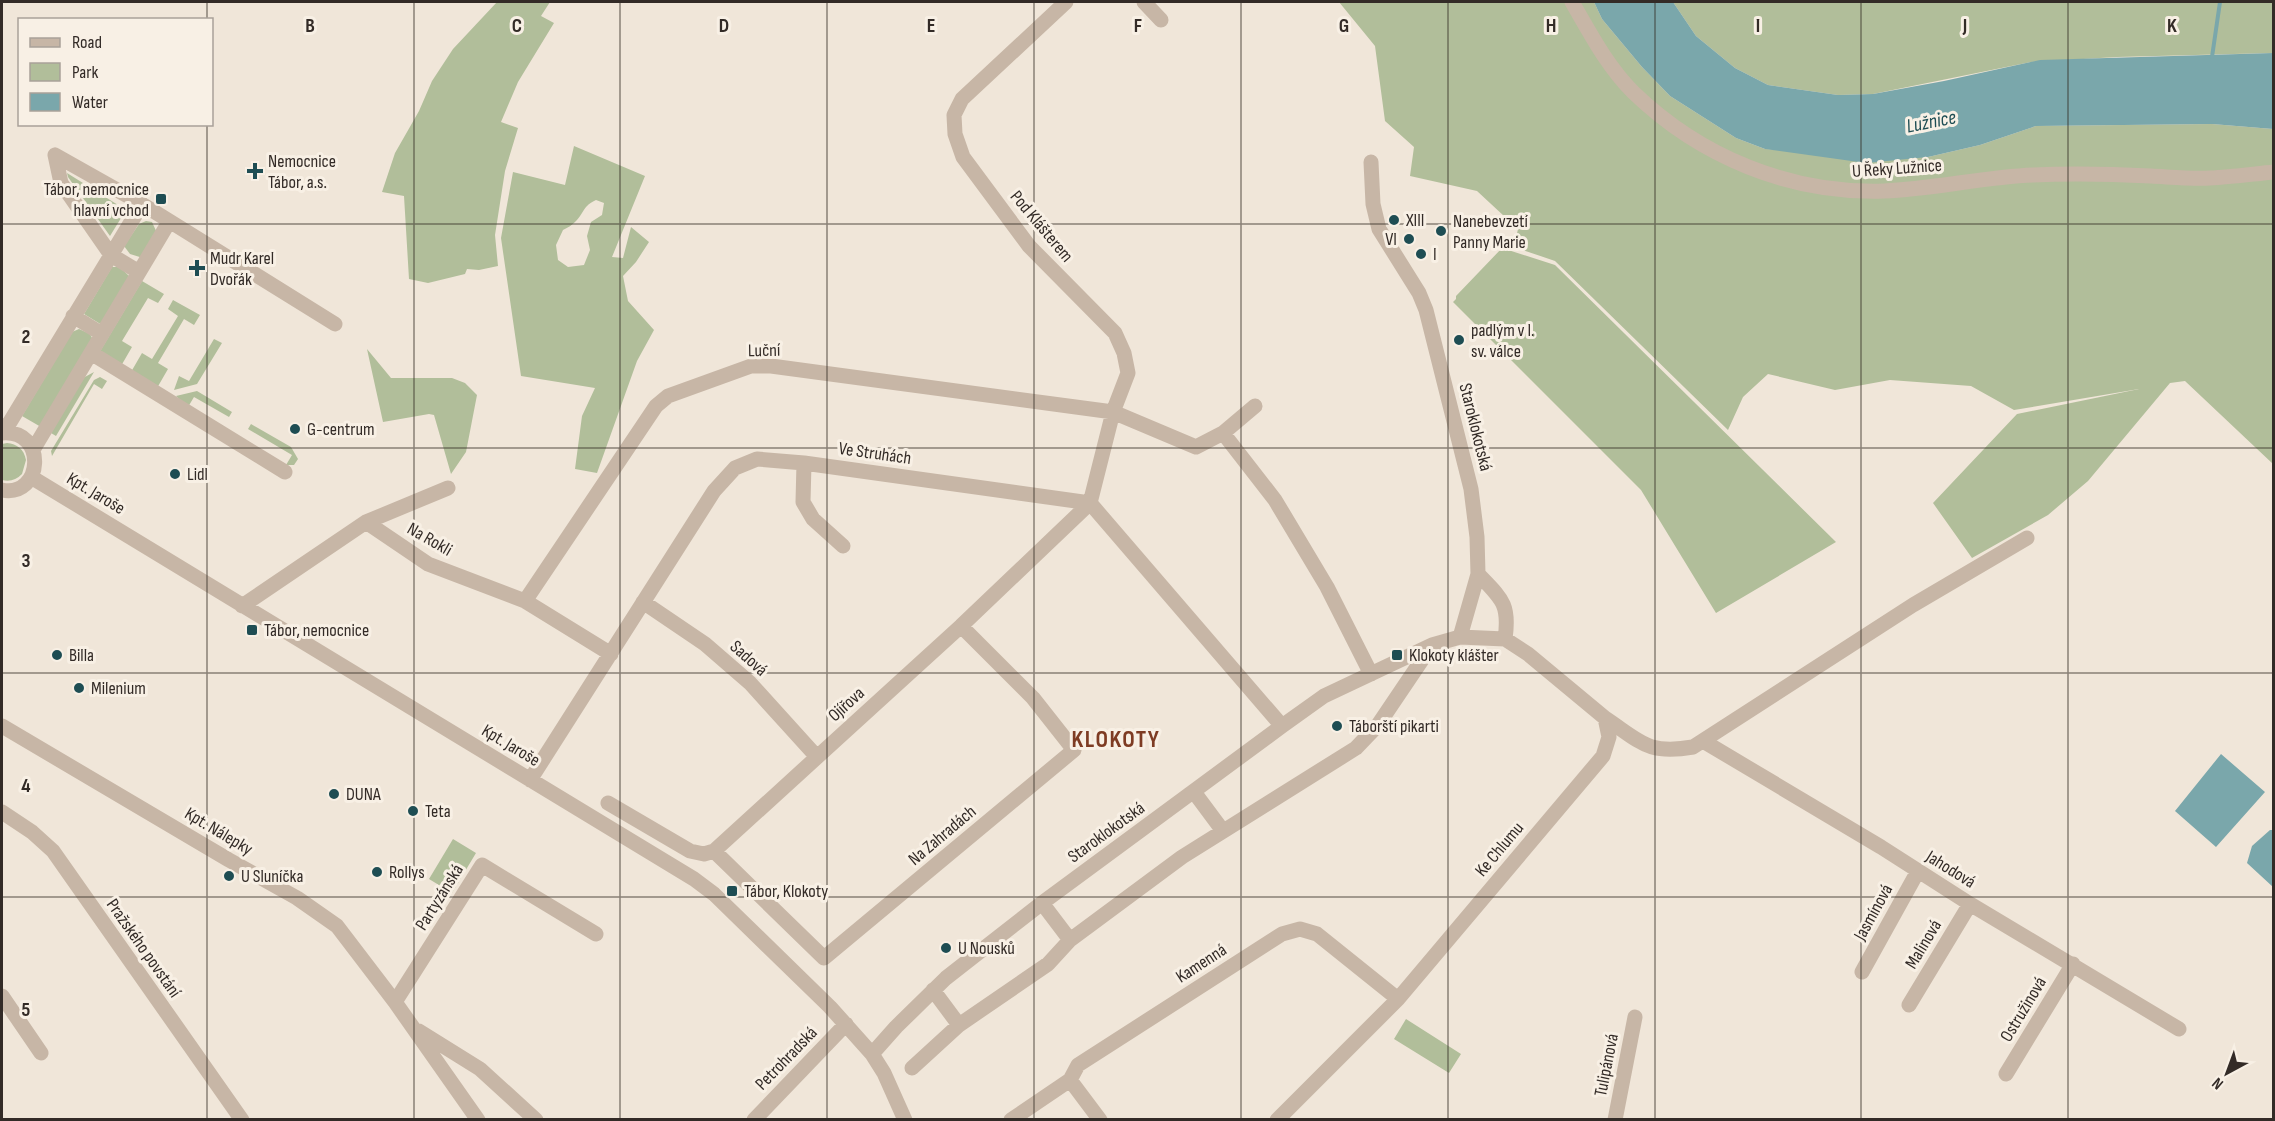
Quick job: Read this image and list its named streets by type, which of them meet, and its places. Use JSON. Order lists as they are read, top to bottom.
{
  "streets": {
    "street": [
      "U Řeky Lužnice",
      "Pod Klášterem",
      "Luční",
      "Staroklokotská",
      "Ve Struhách",
      "Kpt. Jaroše",
      "Na Rokli",
      "Sadová",
      "Ojířova",
      "Kpt. Nálepky",
      "Na Zahradách",
      "Ke Chlumu",
      "Jahodová",
      "Partyzánská",
      "Jasmínová",
      "Malinová",
      "Pražského povstání",
      "Kamenná",
      "Ostružinová",
      "Petrohradská",
      "Tulipánová"
    ]
  },
  "crossings": [
    ["Pod Klášterem", "Luční"],
    ["Pod Klášterem", "Ve Struhách"],
    ["Pod Klášterem", "Ojířova"],
    ["Luční", "Na Rokli"],
    ["Staroklokotská", "Kpt. Jaroše"],
    ["Ve Struhách", "Kpt. Jaroše"],
    ["Ve Struhách", "Na Rokli"],
    ["Ve Struhách", "Sadová"],
    ["Ve Struhách", "Ojířova"],
    ["Kpt. Jaroše", "Petrohradská"],
    ["Sadová", "Ojířova"],
    ["Ojířova", "Na Zahradách"],
    ["Kpt. Nálepky", "Partyzánská"],
    ["Ke Chlumu", "Kamenná"],
    ["Jahodová", "Jasmínová"],
    ["Jahodová", "Malinová"],
    ["Jahodová", "Ostružinová"]
  ],
  "districts": ["KLOKOTY"],
  "water": ["Lužnice"],
  "places": {
    "health": ["Nemocnice Tábor, a.s.", "Mudr Karel Dvořák"],
    "transit": [
      "Tábor, nemocnice hlavní vchod",
      "Tábor, nemocnice",
      "Klokoty klášter",
      "Tábor, Klokoty"
    ],
    "other": [
      "XIII",
      "Nanebevzetí Panny Marie",
      "VI",
      "I",
      "padlým v I. sv. válce",
      "G-centrum",
      "Lidl",
      "Billa",
      "Milenium",
      "Táborští pikarti",
      "DUNA",
      "Teta",
      "Rollys",
      "U Sluníčka",
      "U Nousků"
    ]
  },
  "legend": ["Road", "Park", "Water"],
  "north": "bottom left",
  "grid": {
    "columns": [
      "B",
      "C",
      "D",
      "E",
      "F",
      "G",
      "H",
      "I",
      "J",
      "K"
    ],
    "rows": [
      "2",
      "3",
      "4",
      "5"
    ]
  }
}
